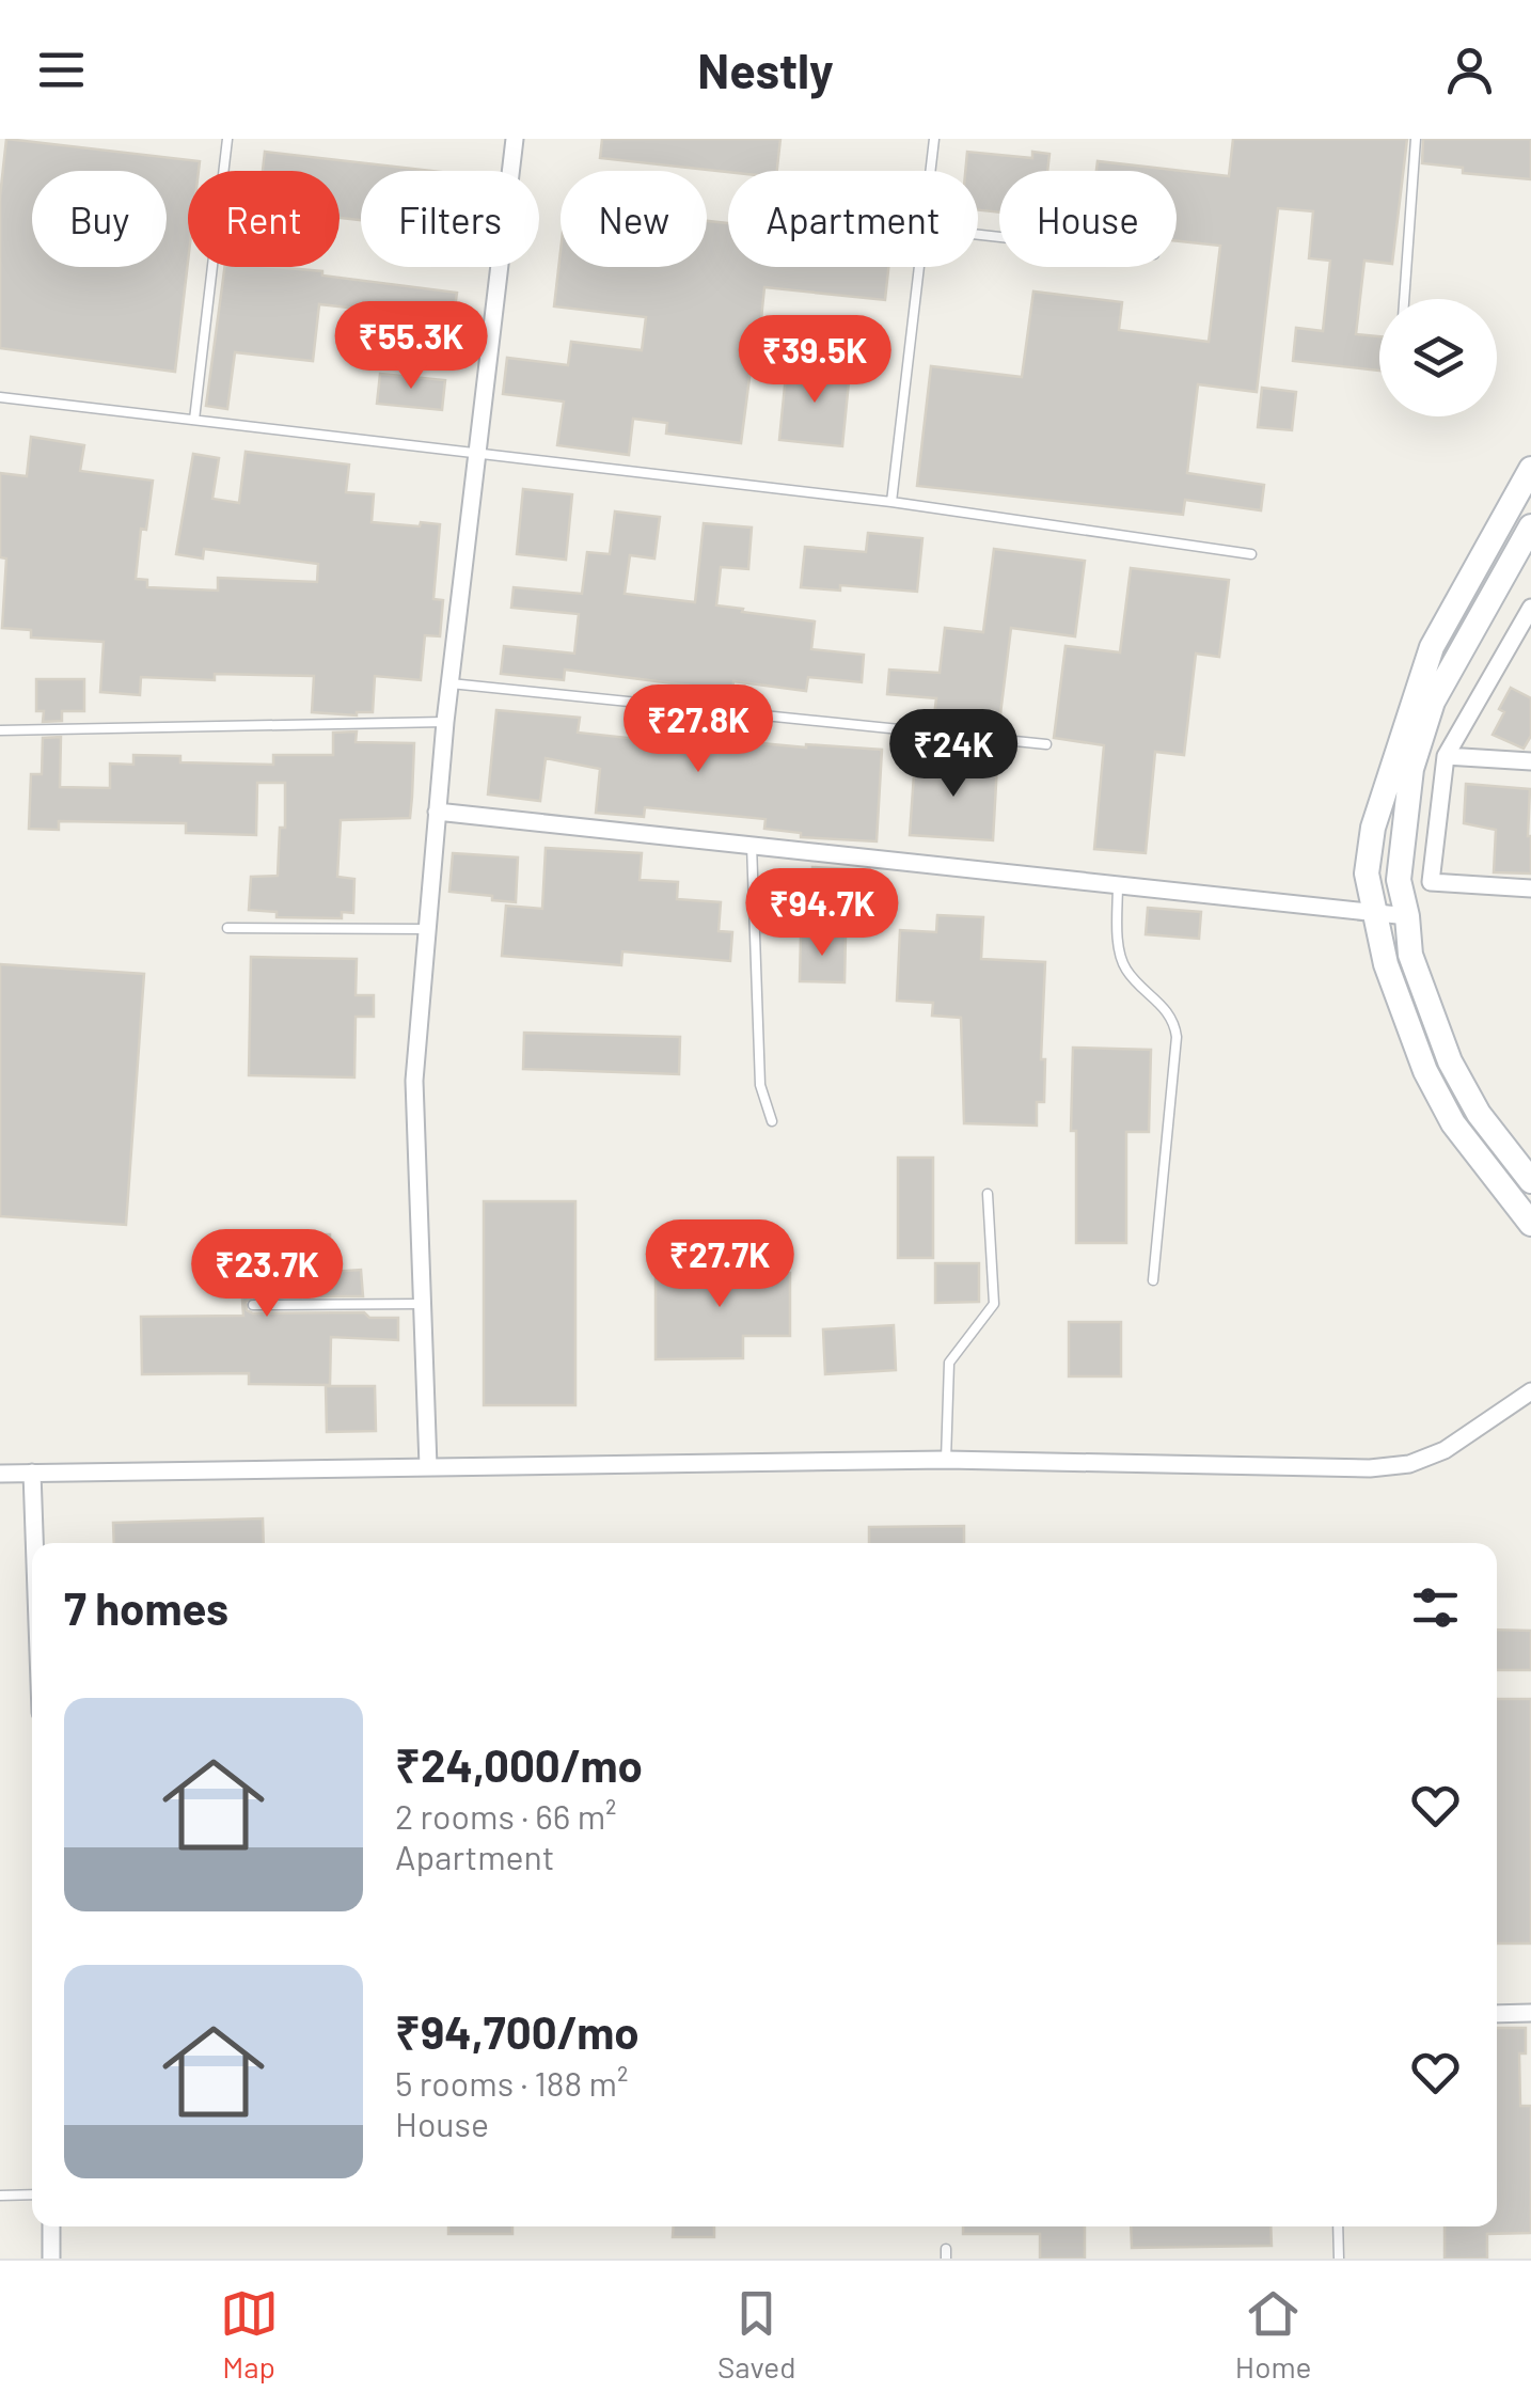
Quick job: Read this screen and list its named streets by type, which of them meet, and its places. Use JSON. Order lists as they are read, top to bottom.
{
  "page": {
    "header": "Nestly",
    "chip": [
      "Buy",
      "Rent",
      "Filters",
      "New",
      "Apartment",
      "House"
    ],
    "price": [
      "₹55.3K",
      "₹39.5K",
      "₹27.8K",
      "₹24K",
      "₹94.7K",
      "₹27.7K",
      "₹23.7K"
    ],
    "heading": "7 homes",
    "list": [
      {
        "name": "₹24,000/mo",
        "note": "2 rooms · 66 m² · Apartment"
      },
      {
        "name": "₹94,700/mo",
        "note": "5 rooms · 188 m² · House"
      }
    ],
    "tabs": ["Map", "Saved", "Home"]
  }
}
